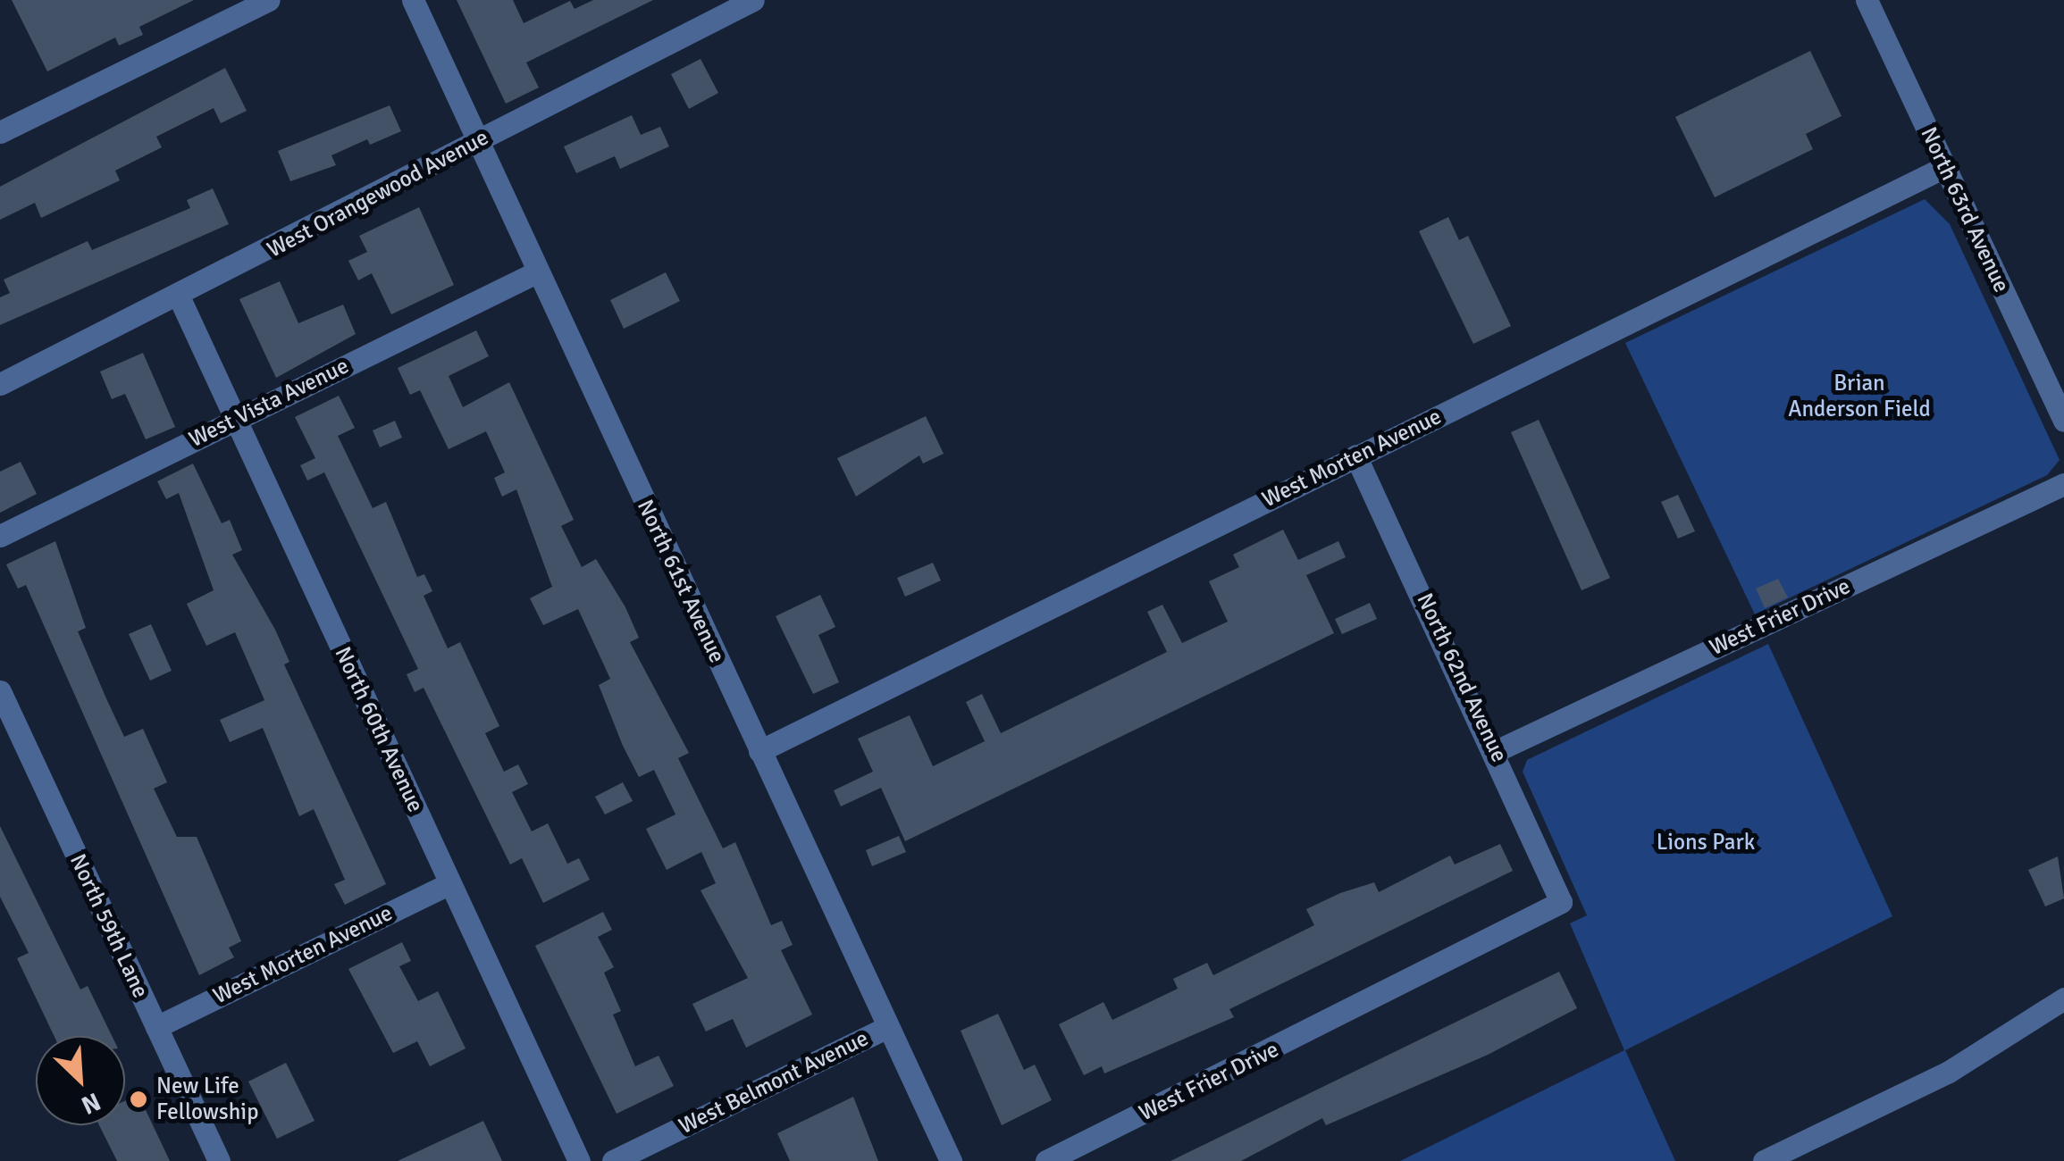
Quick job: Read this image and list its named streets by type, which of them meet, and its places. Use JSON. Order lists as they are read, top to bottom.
{
  "streets": {
    "street": [
      "West Orangewood Avenue",
      "North 63rd Avenue",
      "West Vista Avenue",
      "West Morten Avenue",
      "North 61st Avenue",
      "West Frier Drive",
      "North 62nd Avenue",
      "North 60th Avenue",
      "North 59th Lane",
      "West Belmont Avenue"
    ]
  },
  "crossings": [
    ["West Orangewood Avenue", "North 61st Avenue"],
    ["West Orangewood Avenue", "North 60th Avenue"],
    ["North 63rd Avenue", "West Morten Avenue"],
    ["West Vista Avenue", "North 61st Avenue"],
    ["West Vista Avenue", "North 60th Avenue"],
    ["West Morten Avenue", "North 61st Avenue"],
    ["West Morten Avenue", "North 62nd Avenue"],
    ["West Morten Avenue", "North 60th Avenue"],
    ["West Morten Avenue", "North 59th Lane"],
    ["North 61st Avenue", "West Belmont Avenue"],
    ["West Frier Drive", "North 62nd Avenue"]
  ],
  "parks": ["Brian Anderson Field", "Lions Park"],
  "places": ["New Life Fellowship"],
  "north": "bottom right"
}
